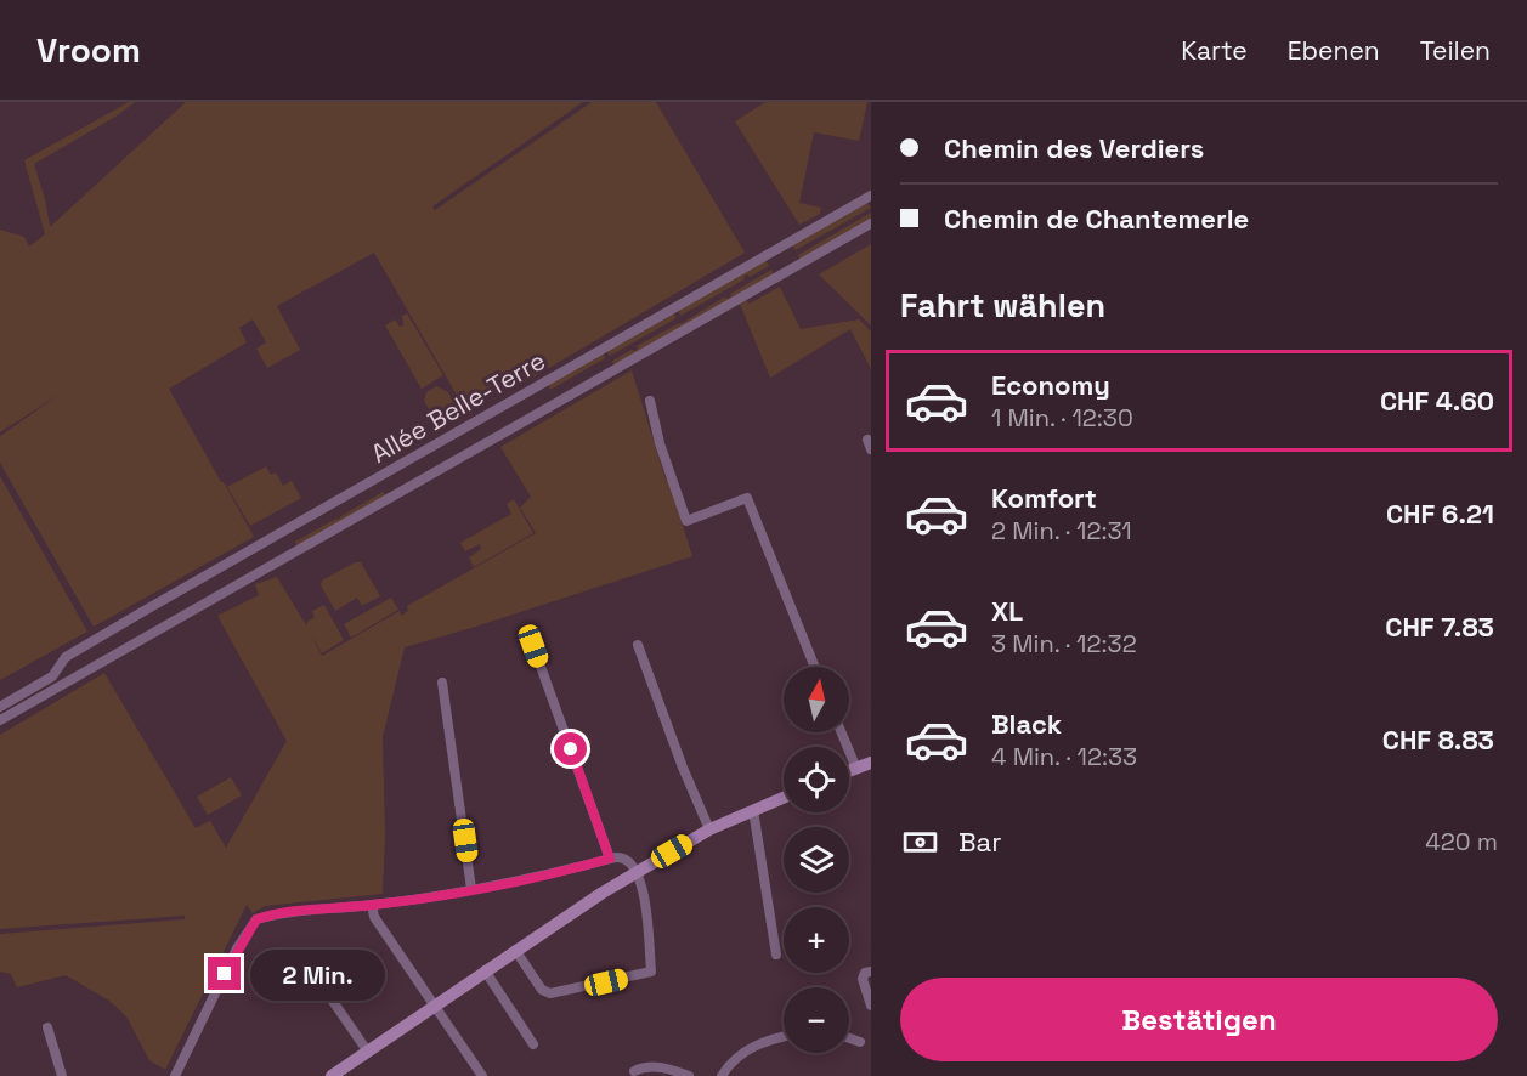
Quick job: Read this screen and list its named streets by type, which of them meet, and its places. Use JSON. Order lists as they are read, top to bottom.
{
  "streets": {
    "street": ["Allée Belle-Terre"]
  },
  "north": "top",
  "page": {
    "header": "Vroom",
    "nav": ["Karte", "Ebenen", "Teilen"],
    "banner": ["Chemin des Verdiers", "Chemin de Chantemerle"],
    "heading": "Fahrt wählen",
    "list": [
      {
        "name": "Economy",
        "note": "1 Min. · 12:30",
        "value": "CHF 4.60"
      },
      {
        "name": "Komfort",
        "note": "2 Min. · 12:31",
        "value": "CHF 6.21"
      },
      {
        "name": "XL",
        "note": "3 Min. · 12:32",
        "value": "CHF 7.83"
      },
      {
        "name": "Black",
        "note": "4 Min. · 12:33",
        "value": "CHF 8.83"
      }
    ],
    "map_buttons": ["+", "−"],
    "pay": ["Bar", "420 m"],
    "bubble": "2 Min.",
    "buttons": "Bestätigen"
  }
}
